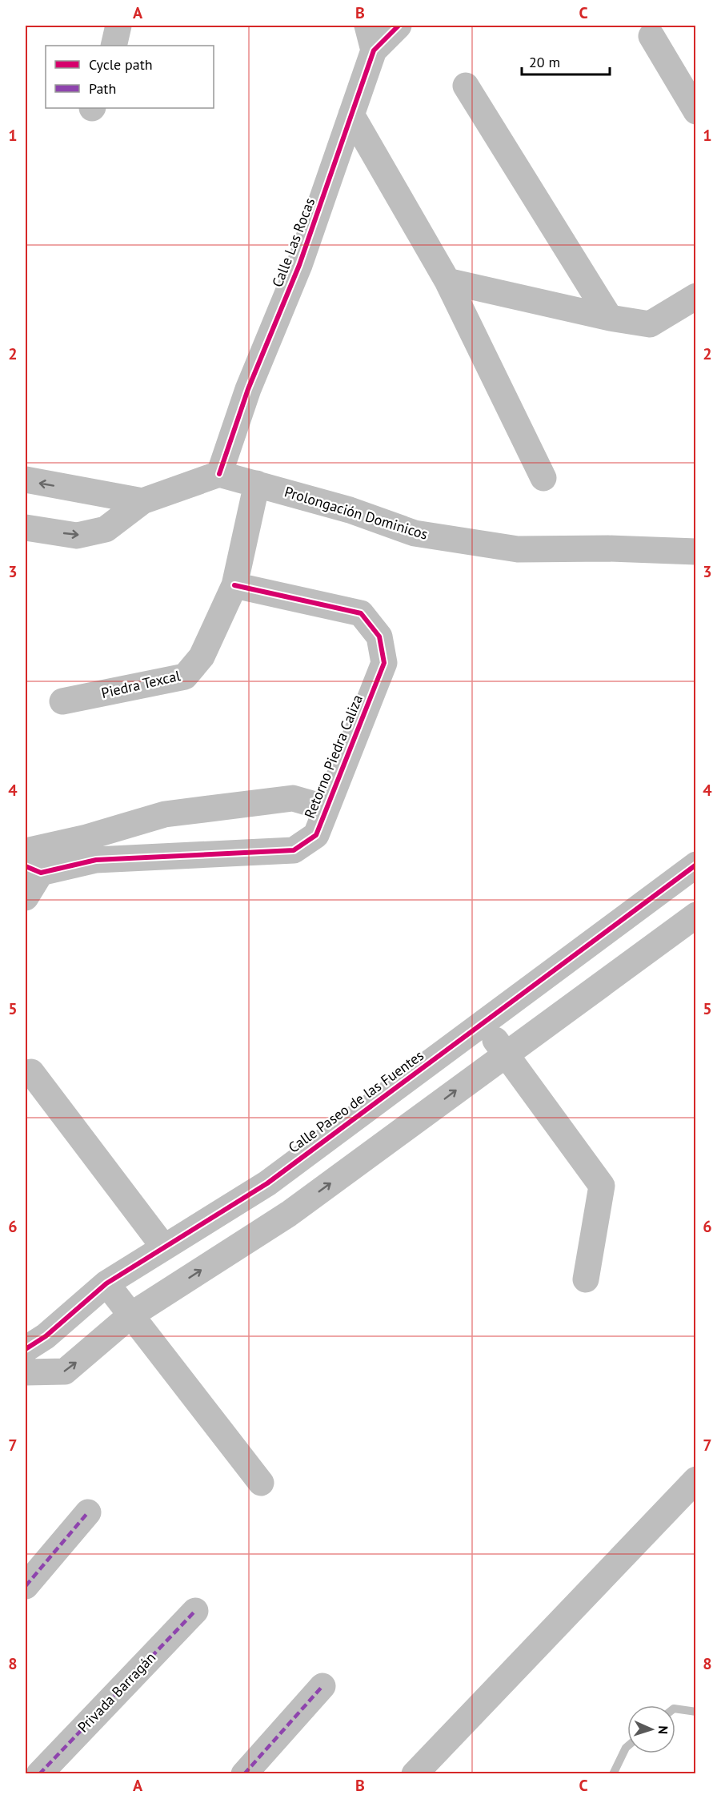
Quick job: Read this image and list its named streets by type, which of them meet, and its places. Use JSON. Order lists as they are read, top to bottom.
{
  "streets": {
    "street": [
      "Calle Las Rocas",
      "Prolongación Dominicos",
      "Piedra Texcal",
      "Retorno Piedra Caliza",
      "Calle Paseo de las Fuentes",
      "Privada Barragán"
    ]
  },
  "crossings": [
    ["Calle Las Rocas", "Prolongación Dominicos"],
    ["Prolongación Dominicos", "Piedra Texcal"],
    ["Piedra Texcal", "Retorno Piedra Caliza"]
  ],
  "legend": ["Cycle path", "Path"],
  "scale_bar": "20 m",
  "north": "right",
  "grid": {
    "columns": ["A", "B", "C"],
    "rows": [
      "1",
      "2",
      "3",
      "4",
      "5",
      "6",
      "7",
      "8"
    ]
  }
}
